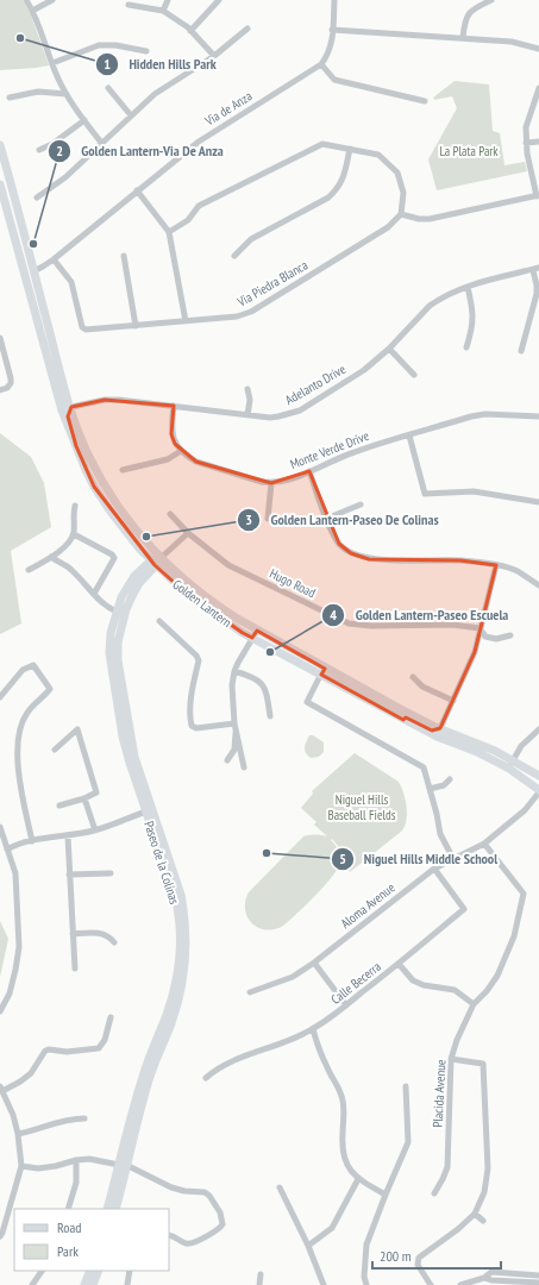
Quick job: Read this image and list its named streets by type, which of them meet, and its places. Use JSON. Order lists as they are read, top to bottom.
{
  "streets": {
    "main road": ["Golden Lantern", "Paseo de la Colinas"],
    "street": [
      "Via de Anza",
      "Via Piedra Blanca",
      "Adelanto Drive",
      "Monte Verde Drive",
      "Hugo Road",
      "Aloma Avenue",
      "Calle Becerra",
      "Placida Avenue"
    ]
  },
  "crossings": [
    ["Via de Anza", "Via Piedra Blanca"],
    ["Via de Anza", "Golden Lantern"],
    ["Adelanto Drive", "Golden Lantern"],
    ["Hugo Road", "Paseo de la Colinas"],
    ["Golden Lantern", "Paseo de la Colinas"],
    ["Golden Lantern", "Aloma Avenue"],
    ["Aloma Avenue", "Calle Becerra"],
    ["Aloma Avenue", "Placida Avenue"]
  ],
  "parks": ["La Plata Park", "Niguel Hills Baseball Fields"],
  "places": [
    "Hidden Hills Park",
    "Golden Lantern-Via De Anza",
    "Golden Lantern-Paseo De Colinas",
    "Golden Lantern-Paseo Escuela",
    "Niguel Hills Middle School"
  ],
  "legend": ["Road", "Park"],
  "scale_bar": "200 m"
}
